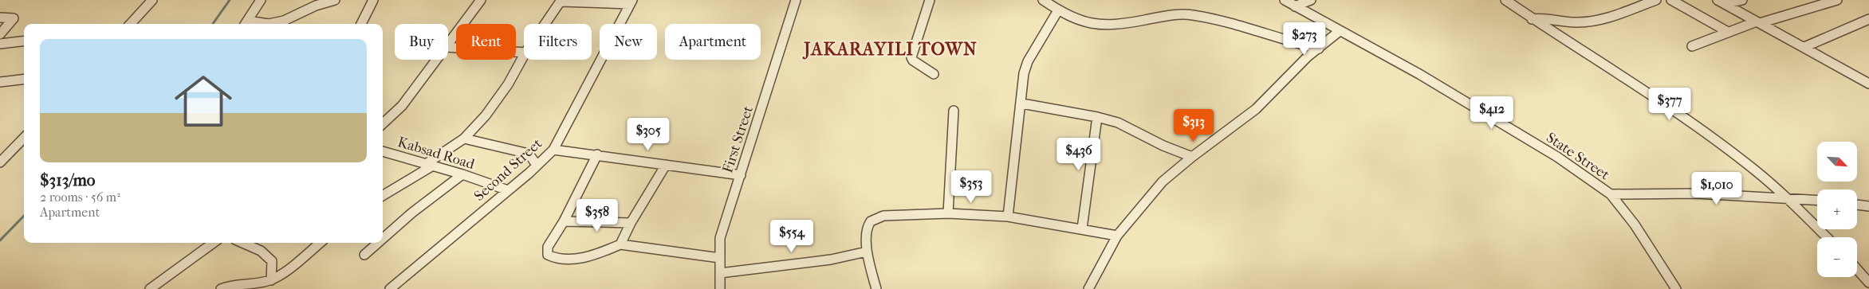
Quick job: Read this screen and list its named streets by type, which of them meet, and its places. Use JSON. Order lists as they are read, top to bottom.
{
  "streets": {
    "street": [
      "First Street",
      "Kabsad Road",
      "State Street",
      "Second Street"
    ]
  },
  "crossings": [
    ["Kabsad Road", "Second Street"]
  ],
  "districts": ["JAKARAYILI TOWN"],
  "north": "bottom right",
  "page": {
    "price": [
      "$273",
      "$377",
      "$412",
      "$313",
      "$305",
      "$436",
      "$353",
      "$1,010",
      "$358",
      "$554"
    ],
    "chip": [
      "Buy",
      "Rent",
      "Filters",
      "New",
      "Apartment"
    ],
    "list": [
      {
        "name": "$313/mo",
        "note": "2 rooms · 56 m² · Apartment"
      }
    ],
    "map_buttons": ["+", "−"]
  }
}
